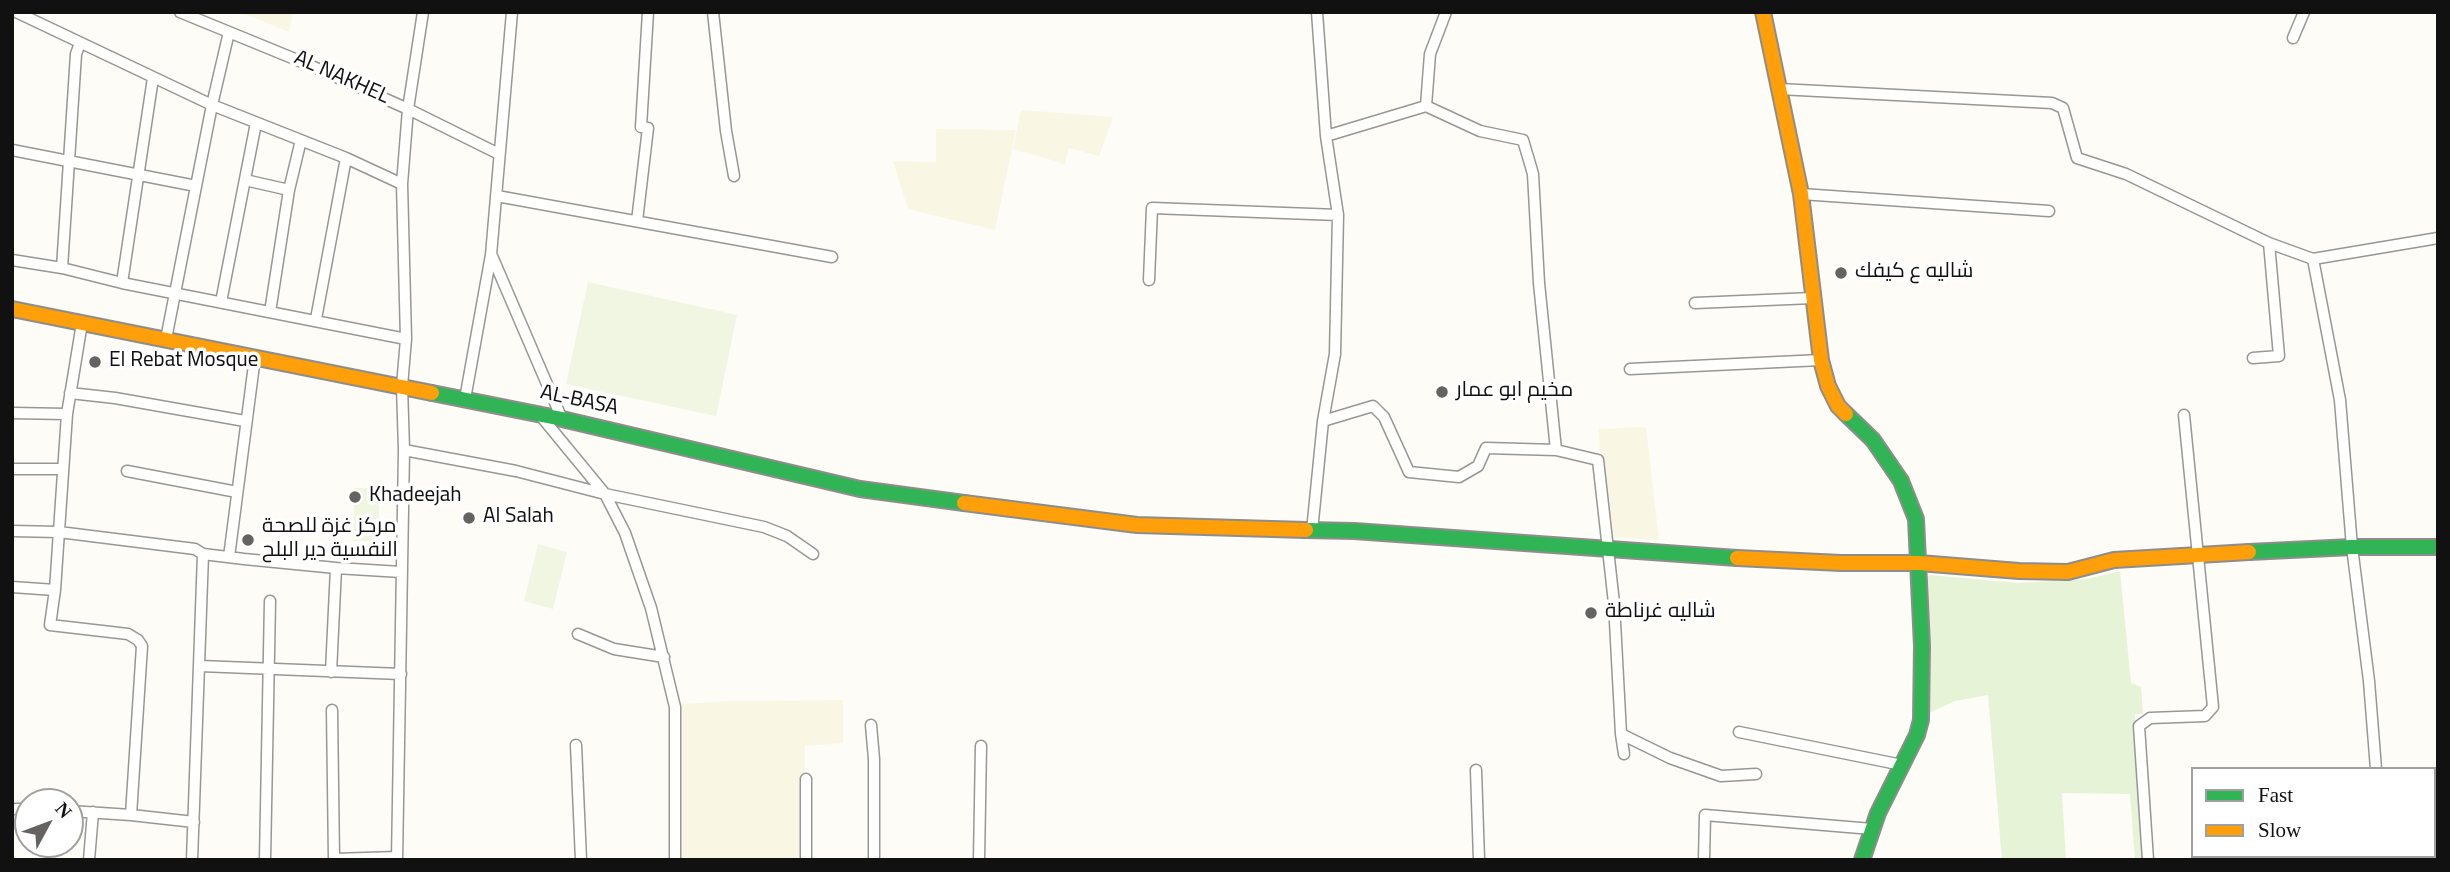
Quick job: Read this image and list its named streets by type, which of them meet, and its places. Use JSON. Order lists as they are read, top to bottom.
{
  "streets": {
    "street": ["AL NAKHEL", "AL-BASA"]
  },
  "places": [
    "شاليه ع كيفك",
    "El Rebat Mosque",
    "مخيم ابو عمار",
    "Khadeejah",
    "Al Salah",
    "مركز غزة للصحة النفسية دير البلح",
    "شاليه غرناطة"
  ],
  "legend": ["Fast", "Slow"],
  "north": "top right"
}
